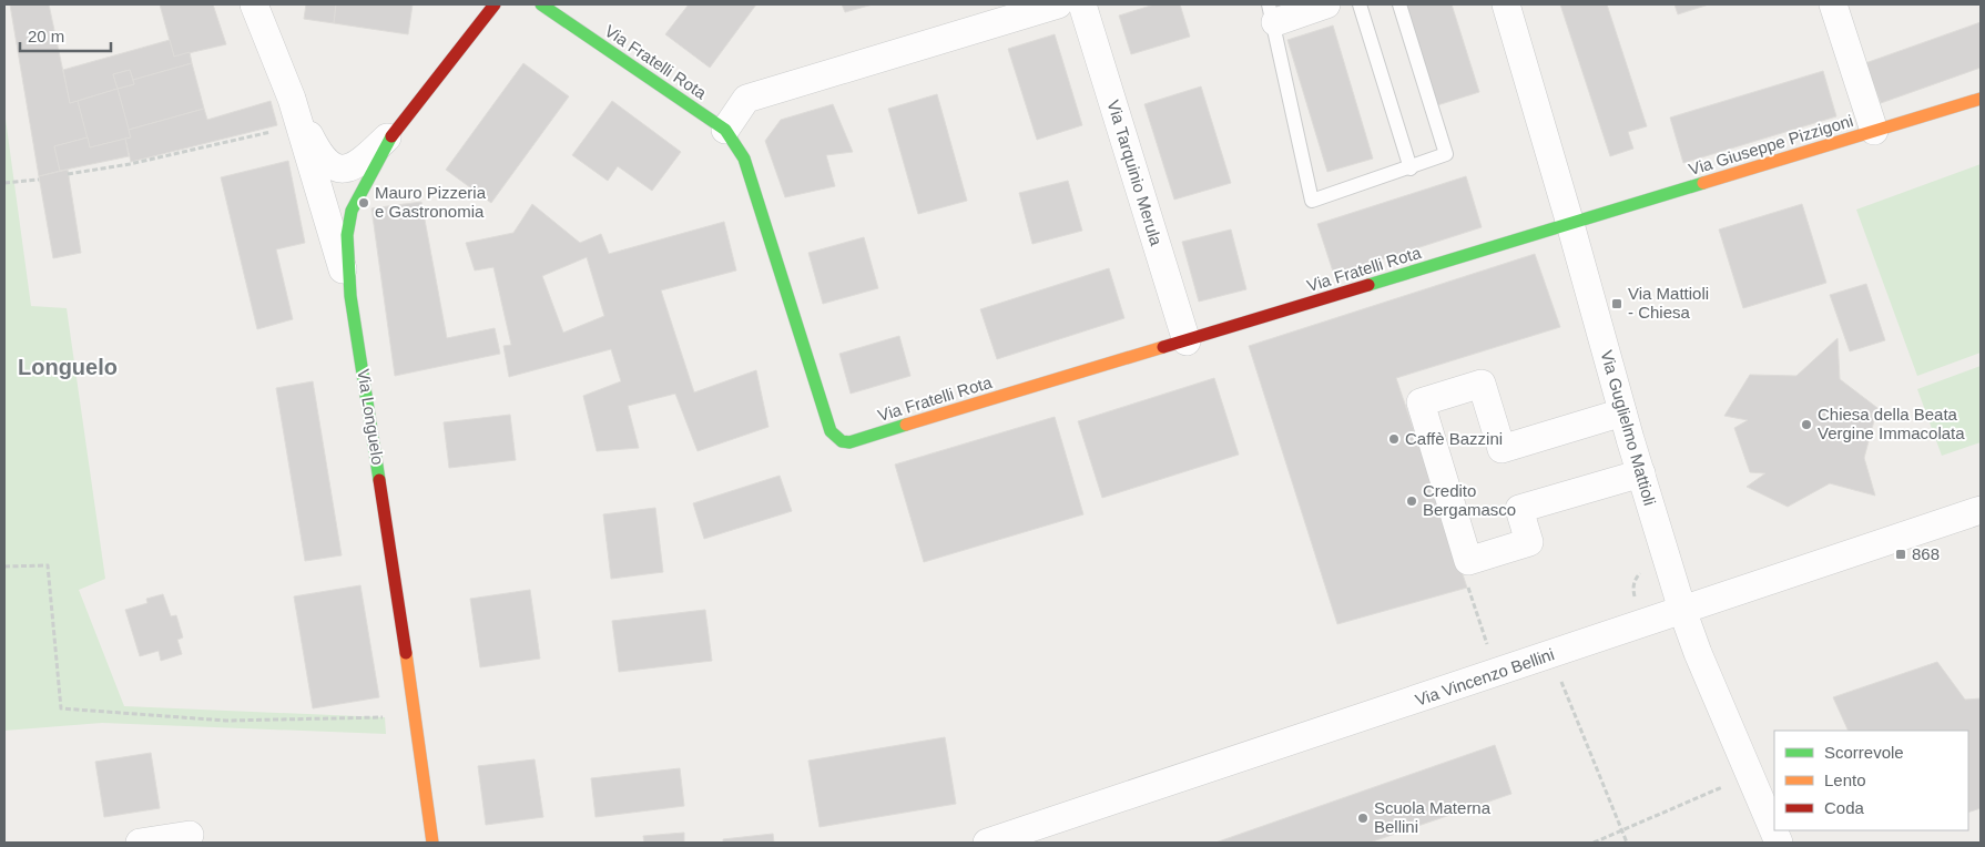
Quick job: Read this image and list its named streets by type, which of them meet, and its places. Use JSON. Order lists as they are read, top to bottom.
{
  "streets": {
    "street": [
      "Via Fratelli Rota",
      "Via Giuseppe Pizzigoni",
      "Via Tarquinio Merula",
      "Via Longuelo",
      "Via Guglielmo Mattioli",
      "Via Vincenzo Bellini"
    ]
  },
  "crossings": [
    ["Via Fratelli Rota", "Via Giuseppe Pizzigoni"],
    ["Via Fratelli Rota", "Via Tarquinio Merula"],
    ["Via Fratelli Rota", "Via Guglielmo Mattioli"],
    ["Via Giuseppe Pizzigoni", "Via Guglielmo Mattioli"],
    ["Via Guglielmo Mattioli", "Via Vincenzo Bellini"]
  ],
  "districts": ["Longuelo"],
  "places": {
    "other": [
      "Mauro Pizzeria e Gastronomia",
      "Chiesa della Beata Vergine Immacolata",
      "Caffè Bazzini",
      "Credito Bergamasco",
      "Scuola Materna Bellini"
    ],
    "transit": ["Via Mattioli - Chiesa", "868"]
  },
  "legend": ["Scorrevole", "Lento", "Coda"],
  "scale_bar": "20 m"
}
